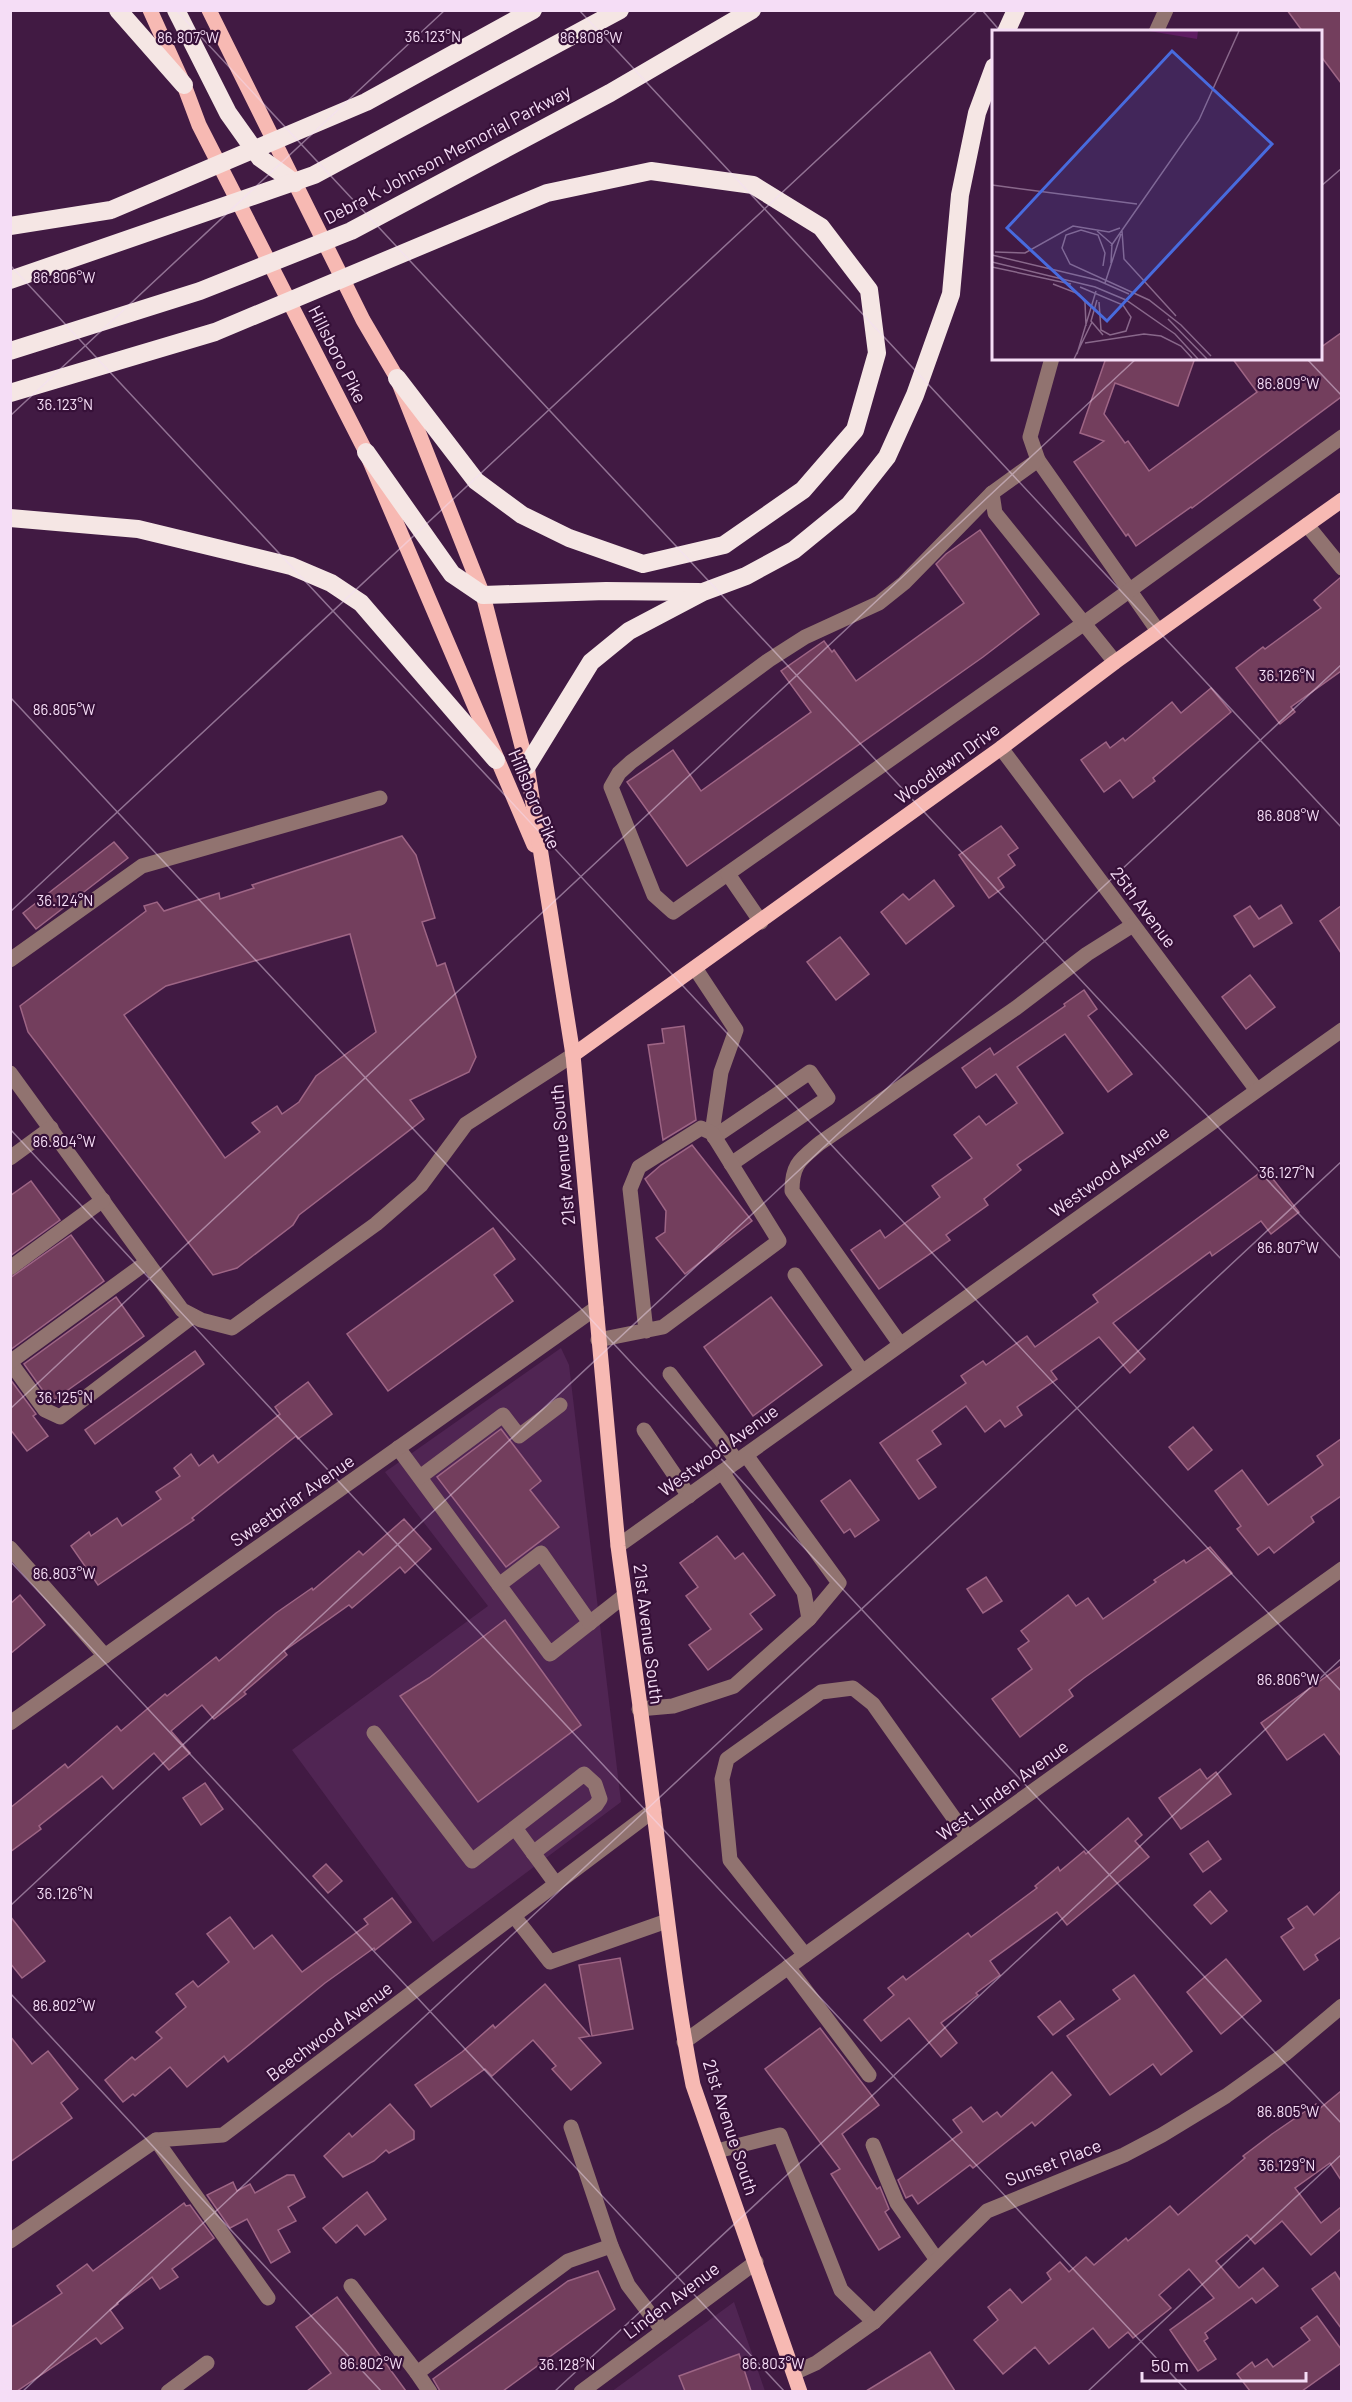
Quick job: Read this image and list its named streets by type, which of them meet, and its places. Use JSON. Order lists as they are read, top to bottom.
{
  "streets": {
    "highway": ["Debra K Johnson Memorial Parkway"],
    "main road": ["Hillsboro Pike", "Woodlawn Drive", "21st Avenue South"],
    "street": [
      "25th Avenue",
      "Westwood Avenue",
      "Sweetbriar Avenue",
      "West Linden Avenue",
      "Beechwood Avenue",
      "Sunset Place",
      "Linden Avenue"
    ]
  },
  "crossings": [
    ["Hillsboro Pike", "21st Avenue South"],
    ["Woodlawn Drive", "25th Avenue"],
    ["Woodlawn Drive", "21st Avenue South"],
    ["25th Avenue", "Westwood Avenue"],
    ["21st Avenue South", "Westwood Avenue"],
    ["21st Avenue South", "Sweetbriar Avenue"],
    ["21st Avenue South", "West Linden Avenue"],
    ["21st Avenue South", "Beechwood Avenue"],
    ["21st Avenue South", "Sunset Place"],
    ["21st Avenue South", "Linden Avenue"]
  ],
  "scale_bar": "50 m",
  "coordinates": [
    "36.123°N",
    "86.807°W",
    "86.808°W",
    "86.806°W",
    "86.809°W",
    "36.126°N",
    "86.805°W",
    "36.124°N",
    "86.804°W",
    "36.127°N",
    "36.125°N",
    "86.803°W",
    "86.802°W",
    "36.129°N",
    "36.128°N"
  ]
}
